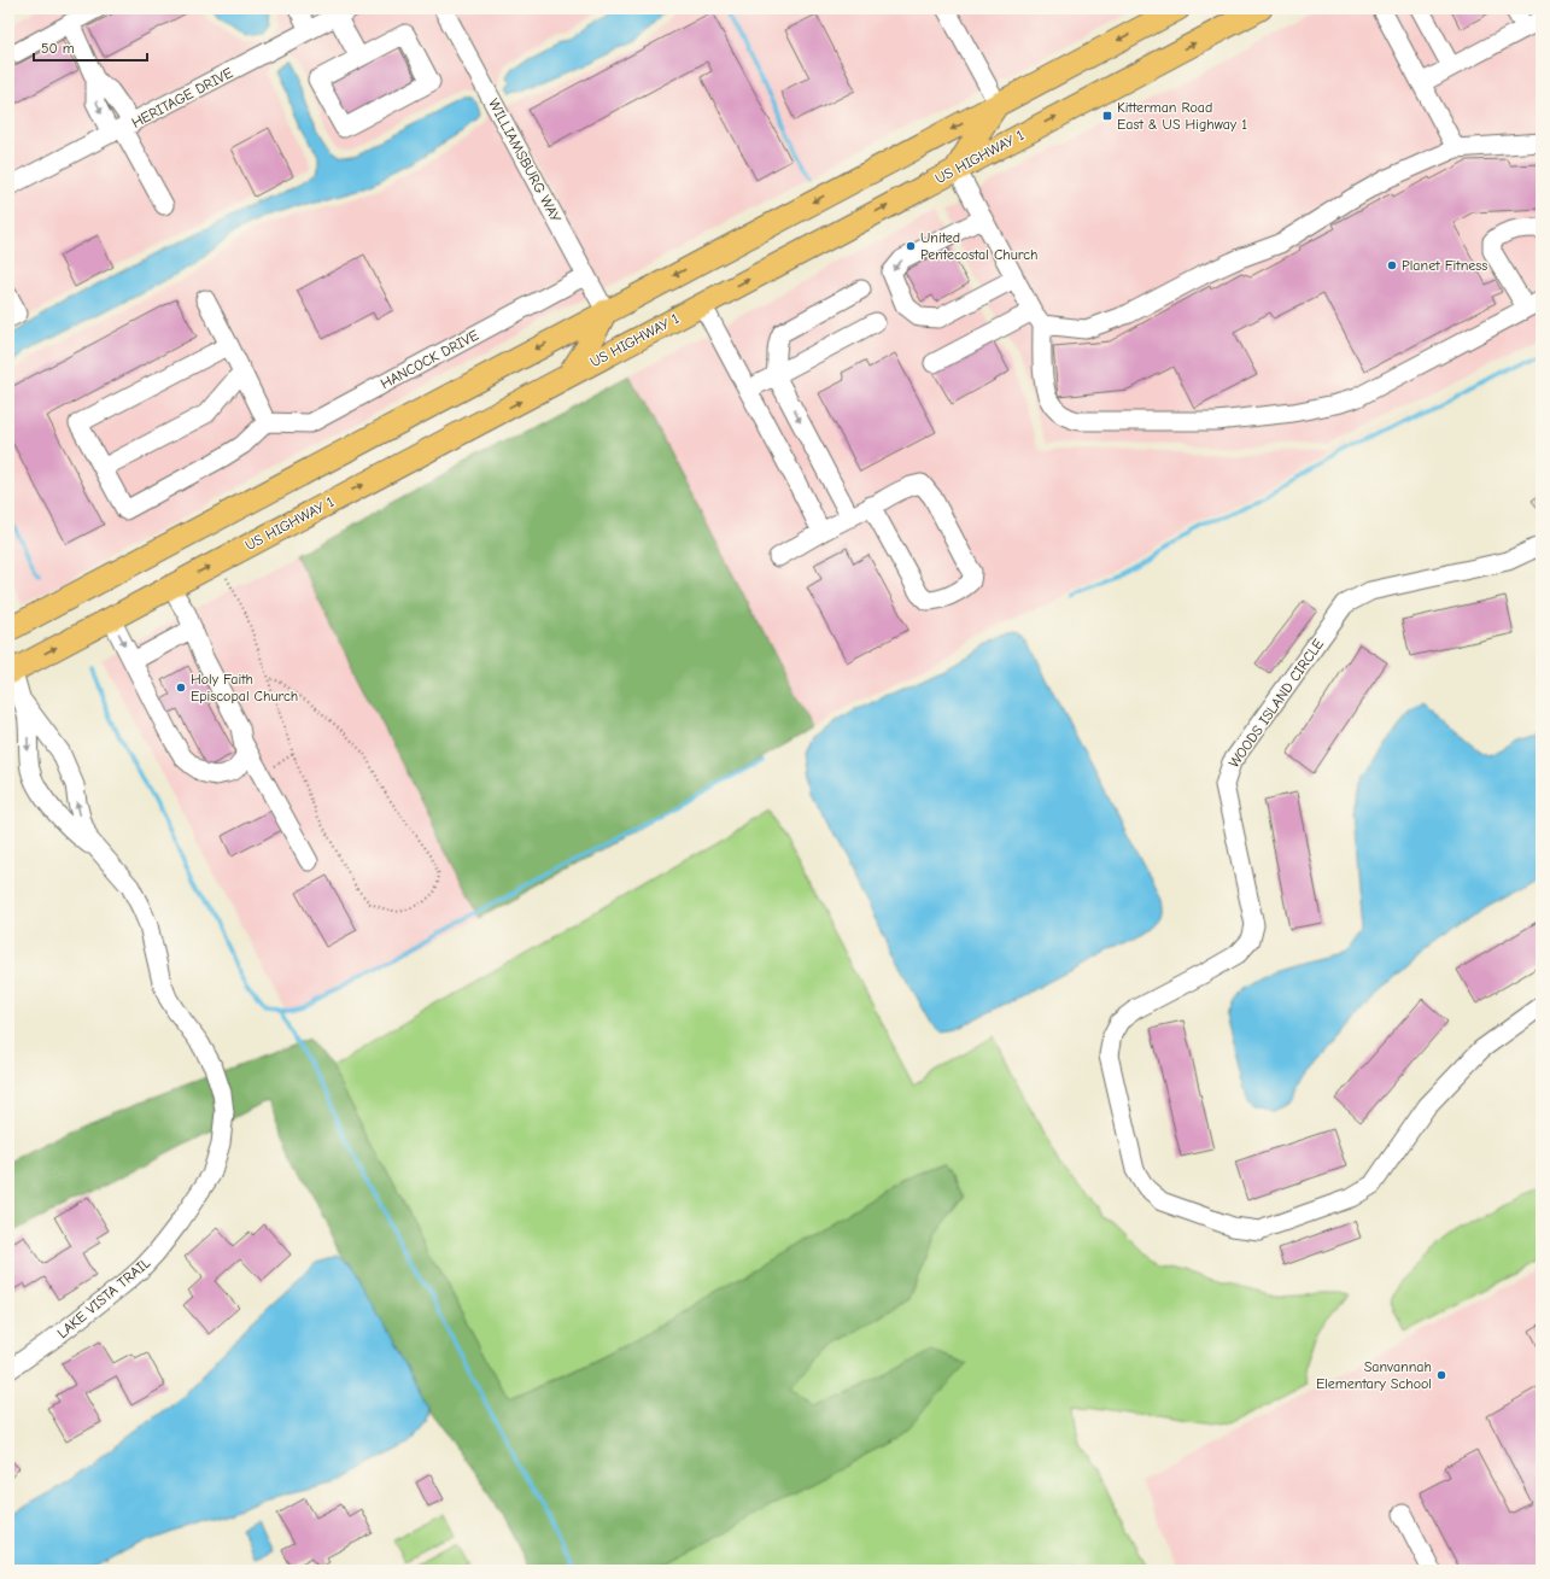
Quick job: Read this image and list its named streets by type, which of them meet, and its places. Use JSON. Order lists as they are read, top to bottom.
{
  "streets": {
    "main road": ["US HIGHWAY 1"],
    "street": [
      "HERITAGE DRIVE",
      "WILLIAMSBURG WAY",
      "HANCOCK DRIVE",
      "WOODS ISLAND CIRCLE",
      "LAKE VISTA TRAIL"
    ]
  },
  "crossings": [
    ["US HIGHWAY 1", "LAKE VISTA TRAIL"],
    ["WILLIAMSBURG WAY", "HANCOCK DRIVE"]
  ],
  "places": {
    "transit": ["Kitterman Road East & US Highway 1"],
    "other": [
      "United Pentecostal Church",
      "Planet Fitness",
      "Holy Faith Episcopal Church",
      "Sanvannah Elementary School"
    ]
  },
  "scale_bar": "50 m"
}
